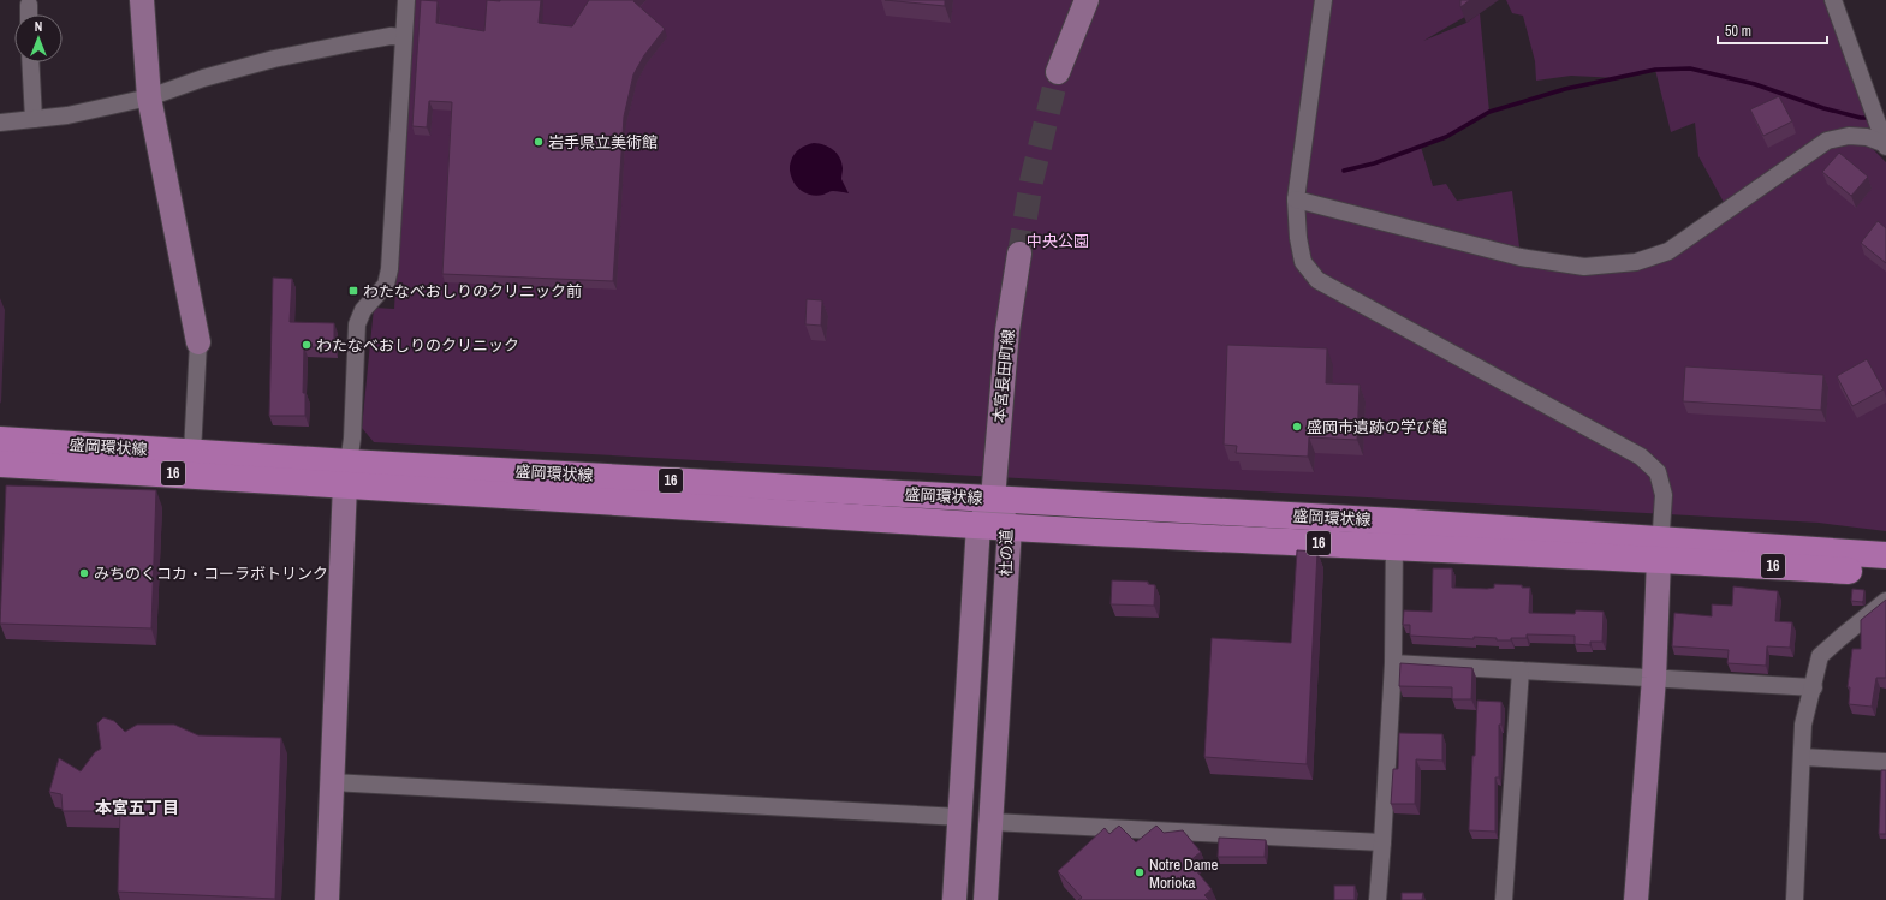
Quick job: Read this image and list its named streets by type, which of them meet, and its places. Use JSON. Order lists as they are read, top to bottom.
{
  "streets": {
    "main road": [
      "本宮長田町線",
      "盛岡環状線",
      "16",
      "杜の道"
    ]
  },
  "crossings": [
    ["本宮長田町線", "盛岡環状線"],
    ["本宮長田町線", "杜の道"],
    ["盛岡環状線", "杜の道"]
  ],
  "districts": ["本宮五丁目"],
  "parks": ["中央公園"],
  "places": {
    "other": [
      "岩手県立美術館",
      "わたなべおしりのクリニック",
      "盛岡市遺跡の学び館",
      "みちのくコカ・コーラボトリンク",
      "Notre Dame Morioka"
    ],
    "transit": ["わたなべおしりのクリニック前"]
  },
  "scale_bar": "50 m",
  "north": "top"
}
